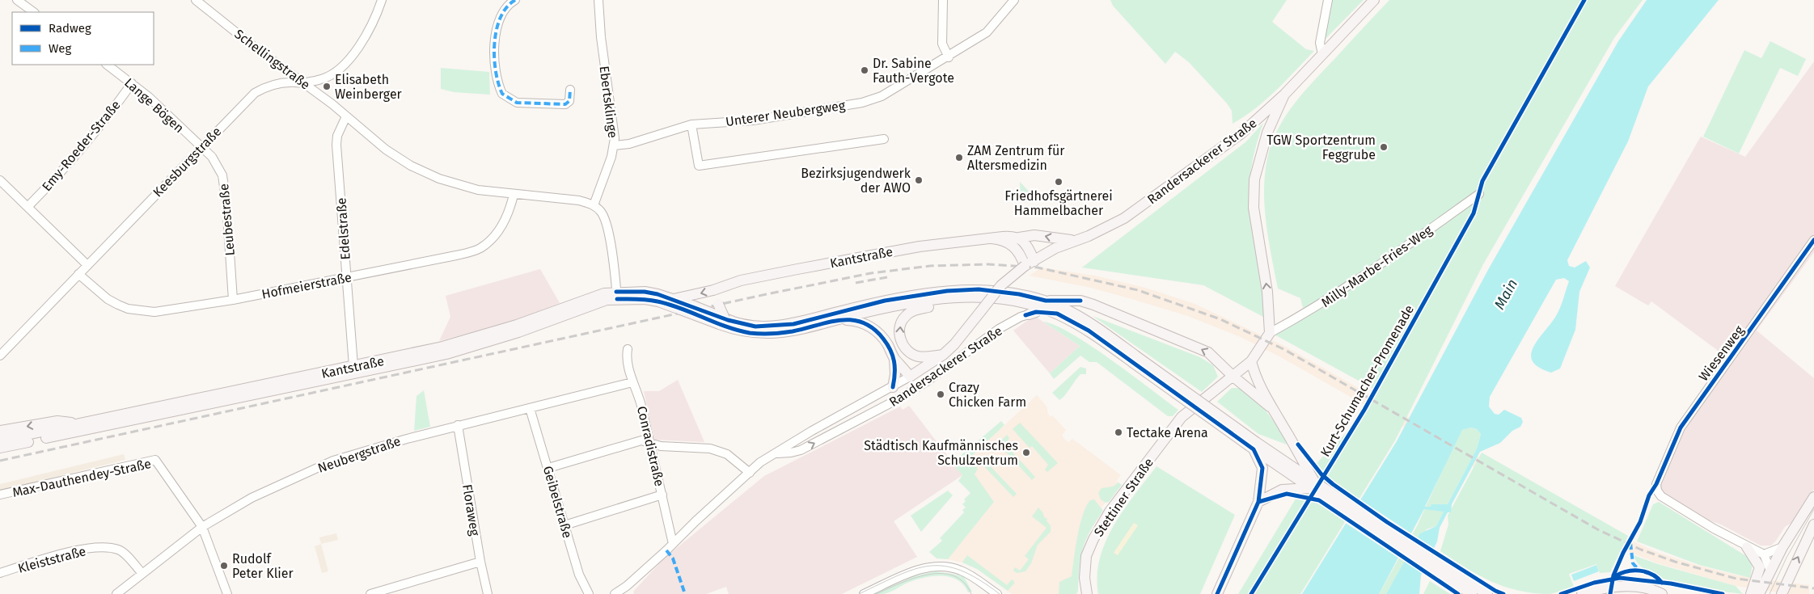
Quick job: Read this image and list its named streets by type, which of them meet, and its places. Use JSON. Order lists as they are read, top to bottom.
{
  "streets": {
    "main road": ["Randersackerer Straße", "Kantstraße", "Stettiner Straße"],
    "street": [
      "Schellingstraße",
      "Ebertsklinge",
      "Lange Bögen",
      "Unterer Neubergweg",
      "Emy-Roeder-Straße",
      "Keesburgstraße",
      "Leubestraße",
      "Edelstraße",
      "Milly-Marbe-Fries-Weg",
      "Hofmeierstraße",
      "Wiesenweg",
      "Conradistraße",
      "Neubergstraße",
      "Max-Dauthendey-Straße",
      "Geibelstraße",
      "Floraweg",
      "Kleiststraße"
    ],
    "cycle path": ["Kurt-Schumacher-Promenade"]
  },
  "crossings": [
    ["Schellingstraße", "Ebertsklinge"],
    ["Schellingstraße", "Keesburgstraße"],
    ["Schellingstraße", "Edelstraße"],
    ["Schellingstraße", "Hofmeierstraße"],
    ["Ebertsklinge", "Unterer Neubergweg"],
    ["Lange Bögen", "Emy-Roeder-Straße"],
    ["Lange Bögen", "Keesburgstraße"],
    ["Lange Bögen", "Leubestraße"],
    ["Randersackerer Straße", "Kantstraße"],
    ["Randersackerer Straße", "Conradistraße"],
    ["Keesburgstraße", "Leubestraße"],
    ["Keesburgstraße", "Hofmeierstraße"],
    ["Leubestraße", "Hofmeierstraße"],
    ["Edelstraße", "Kantstraße"],
    ["Edelstraße", "Hofmeierstraße"],
    ["Milly-Marbe-Fries-Weg", "Stettiner Straße"],
    ["Conradistraße", "Neubergstraße"],
    ["Neubergstraße", "Max-Dauthendey-Straße"],
    ["Neubergstraße", "Geibelstraße"],
    ["Neubergstraße", "Floraweg"],
    ["Neubergstraße", "Kleiststraße"]
  ],
  "water": ["Main"],
  "places": [
    "Dr. Sabine Fauth-Vergote",
    "Elisabeth Weinberger",
    "TGW Sportzentrum Feggrube",
    "ZAM Zentrum für Altersmedizin",
    "Bezirksjugendwerk der AWO",
    "Friedhofsgärtnerei Hammelbacher",
    "Crazy Chicken Farm",
    "Tectake Arena",
    "Städtisch Kaufmännisches Schulzentrum",
    "Rudolf Peter Klier"
  ],
  "legend": ["Radweg", "Weg"]
}
